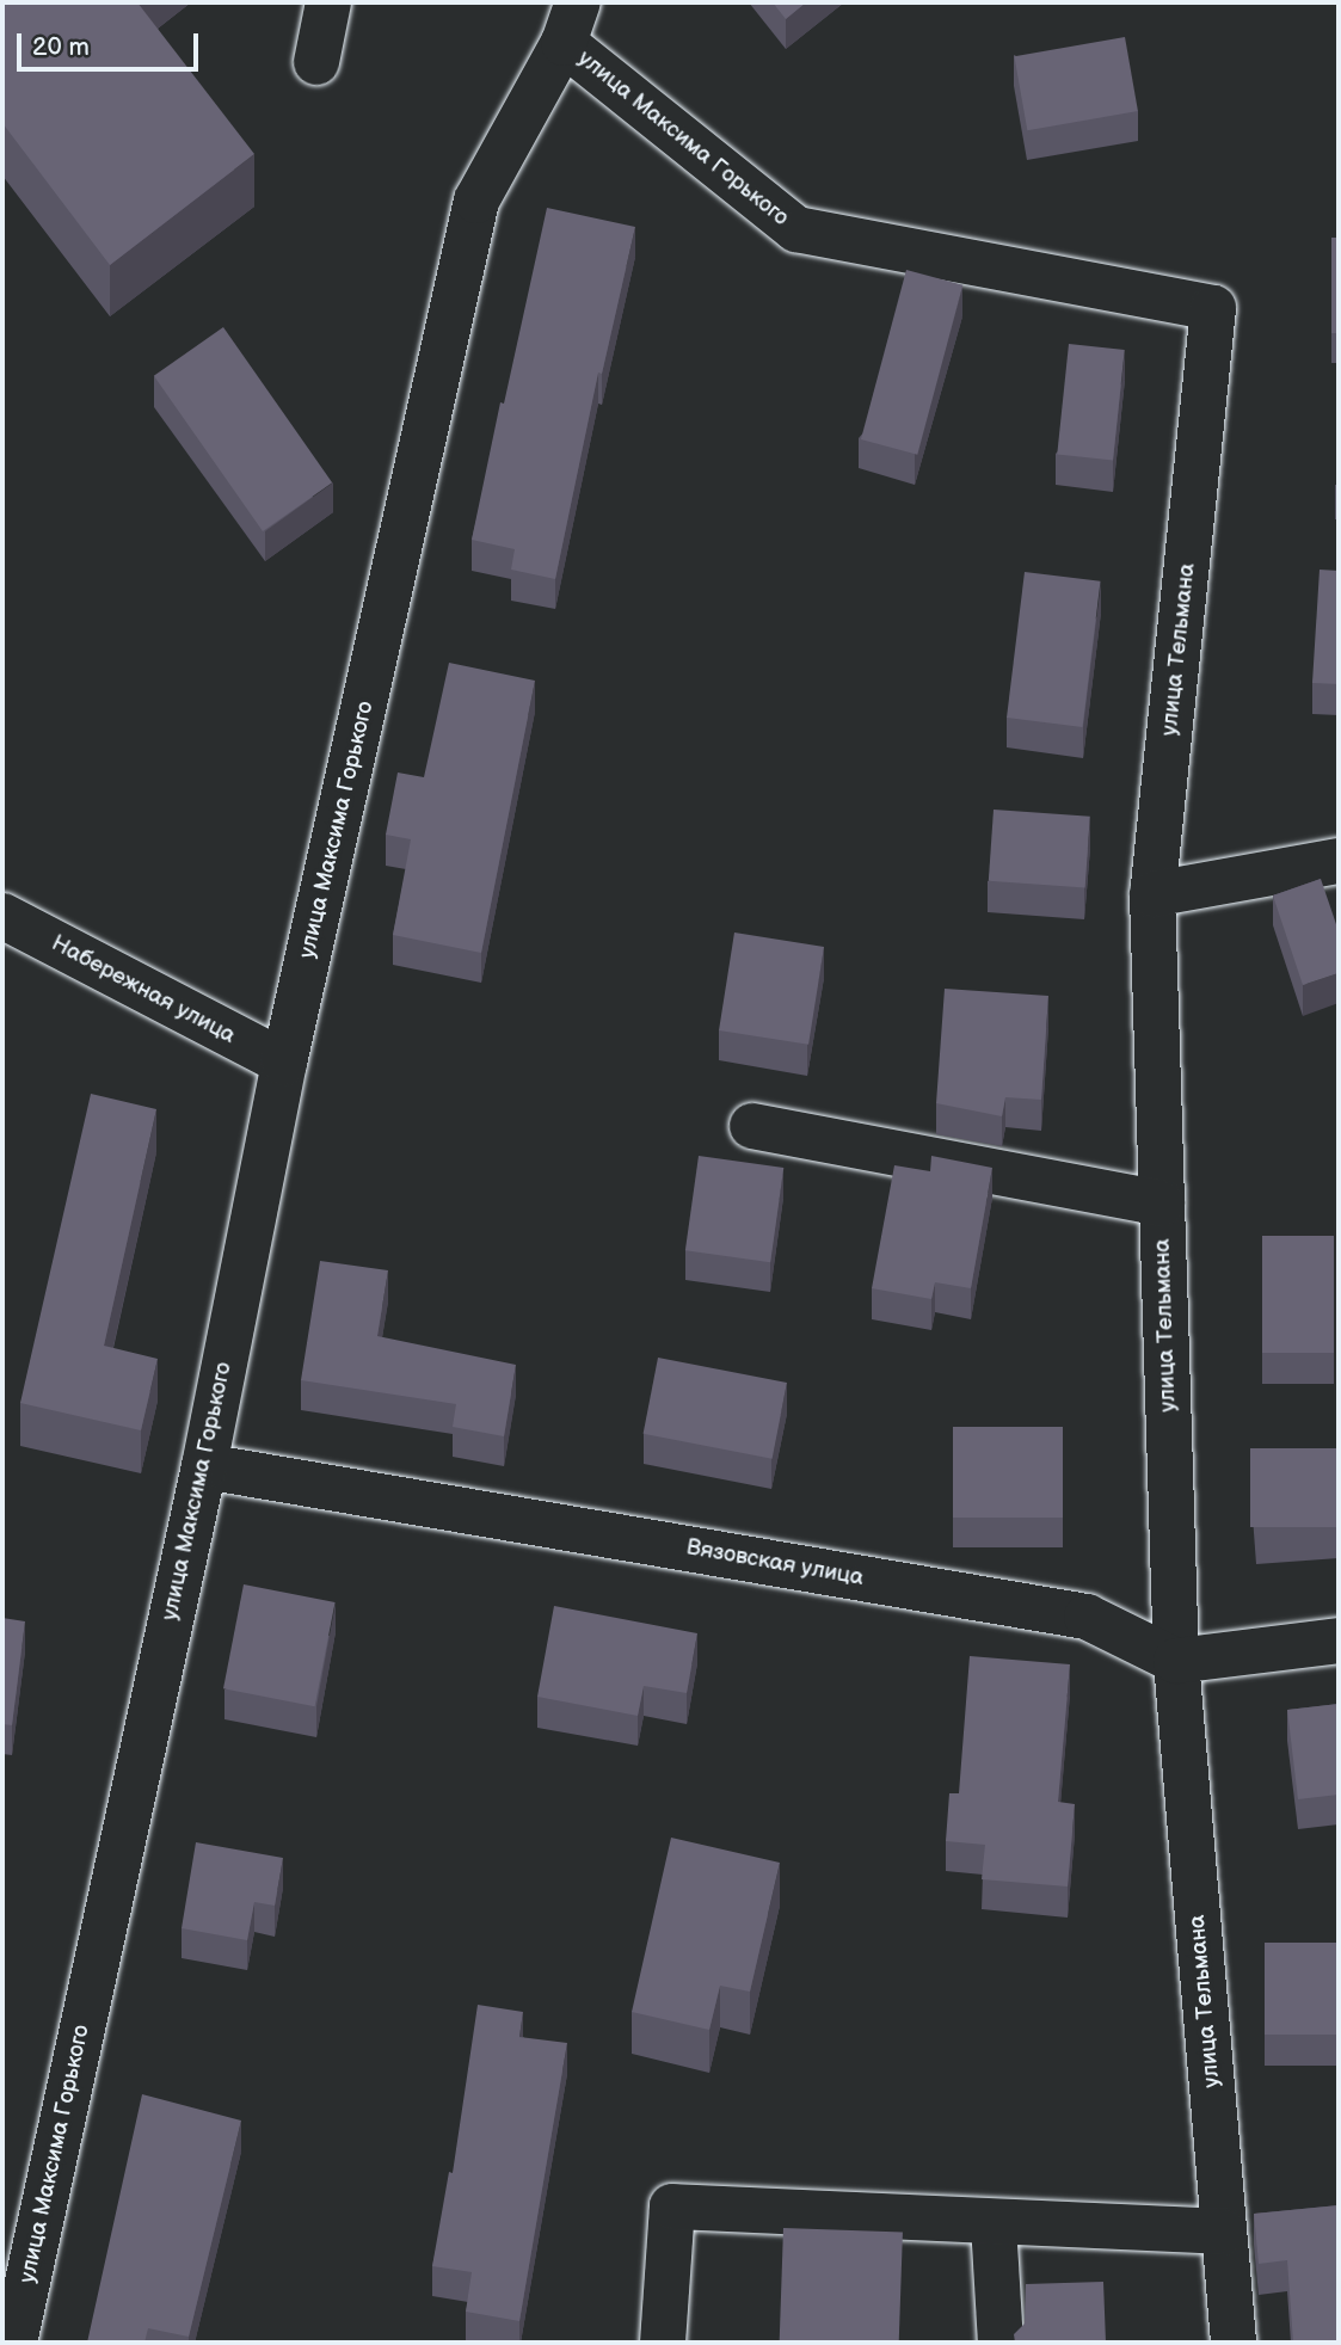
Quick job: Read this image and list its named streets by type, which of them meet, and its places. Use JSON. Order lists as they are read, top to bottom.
{
  "streets": {
    "street": [
      "улица Максима Горького",
      "улица Тельмана",
      "Набережная улица",
      "Вязовская улица"
    ]
  },
  "crossings": [
    ["улица Максима Горького", "улица Тельмана"],
    ["улица Максима Горького", "Набережная улица"],
    ["улица Максима Горького", "Вязовская улица"],
    ["улица Тельмана", "Вязовская улица"]
  ],
  "scale_bar": "20 m"
}
